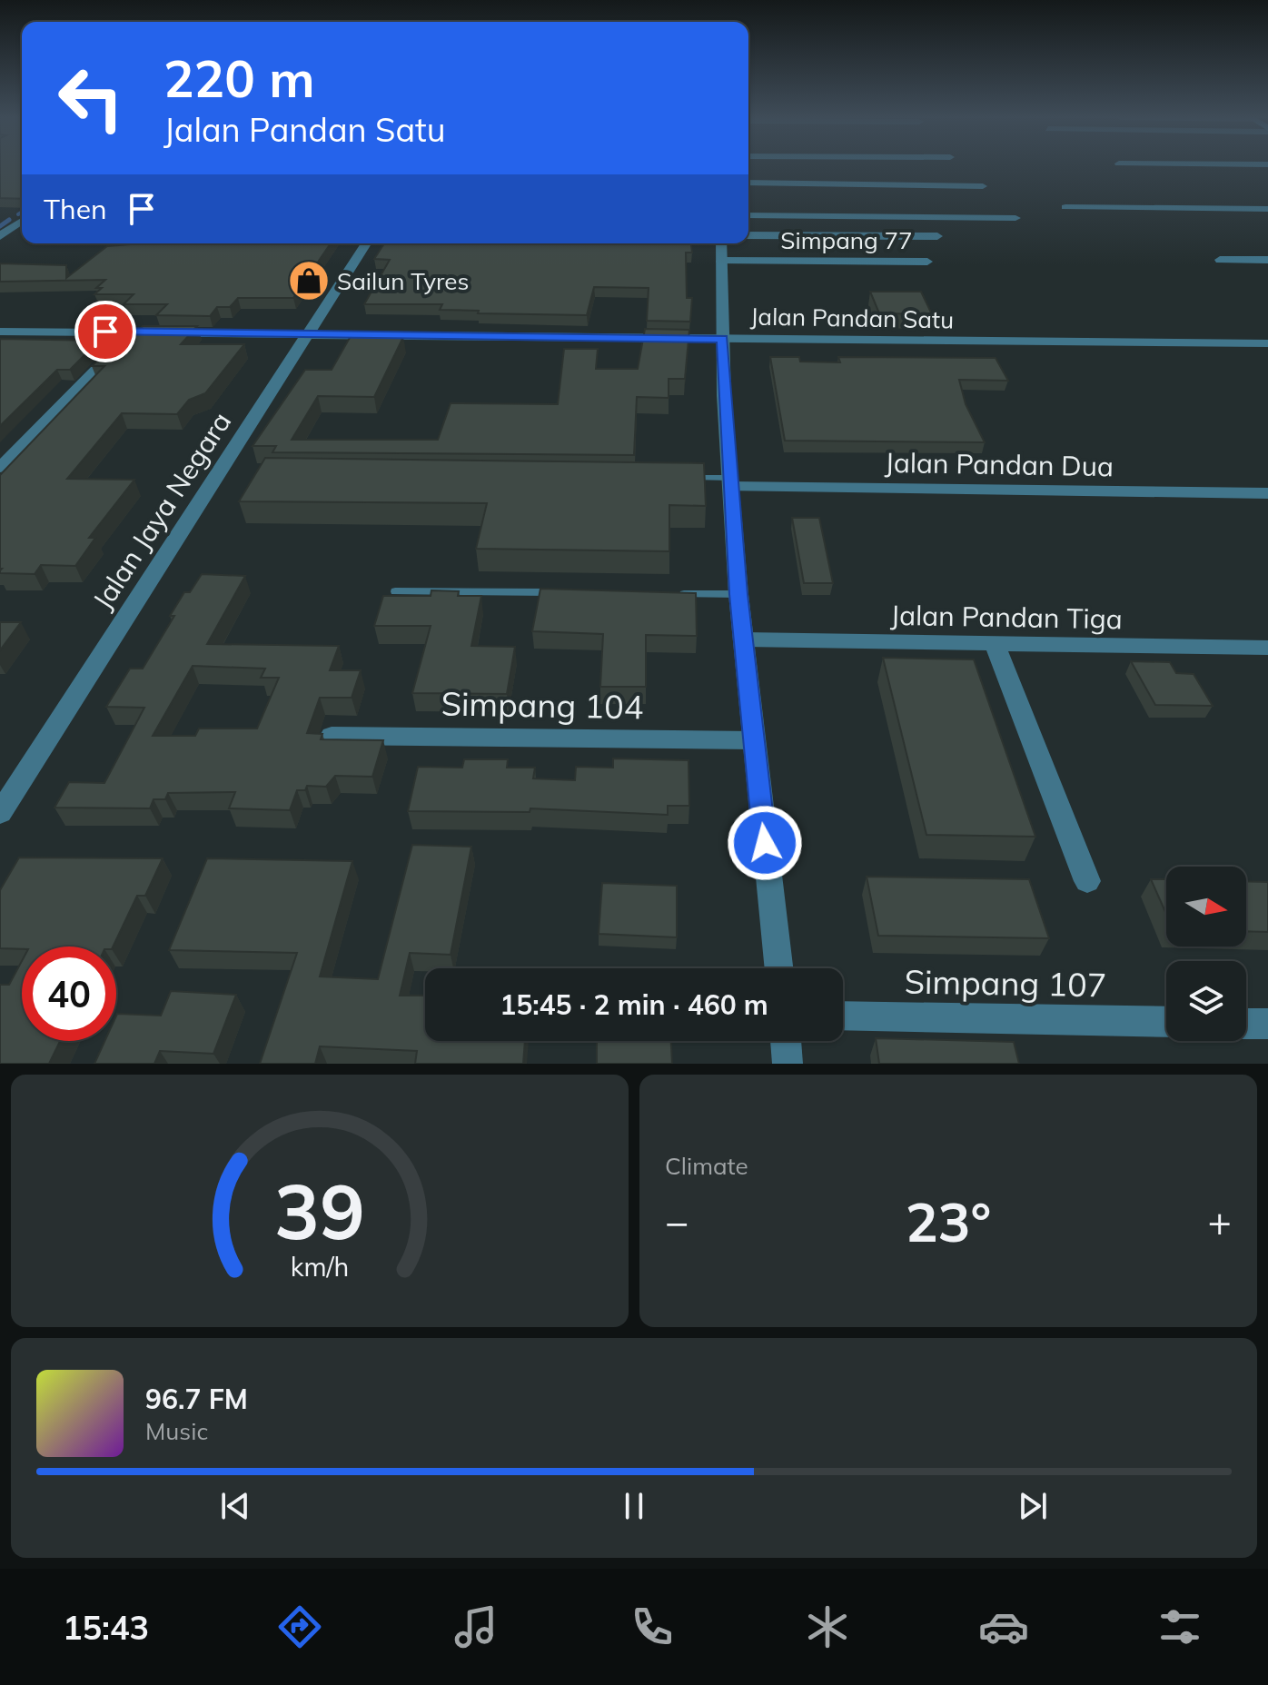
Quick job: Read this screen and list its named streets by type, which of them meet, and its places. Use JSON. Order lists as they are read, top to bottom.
{
  "streets": {
    "street": [
      "Simpang 77",
      "Jalan Pandan Satu",
      "Jalan Pandan Dua",
      "Jalan Jaya Negara",
      "Jalan Pandan Tiga",
      "Simpang 104",
      "Simpang 107"
    ]
  },
  "crossings": [
    ["Jalan Pandan Satu", "Jalan Jaya Negara"]
  ],
  "places": {
    "shop": ["Sailun Tyres"]
  },
  "north": "right",
  "page": {
    "turn": ["220 m", "Jalan Pandan Satu"],
    "then": "Then",
    "limit": "40",
    "trip": "15:45 · 2 min · 460 m",
    "tile": "Climate",
    "heat": ["−", "23°", "+"],
    "song": ["96.7 FM", "Music"],
    "tabs": "15:43",
    "gauge": ["39", "km/h"]
  }
}
